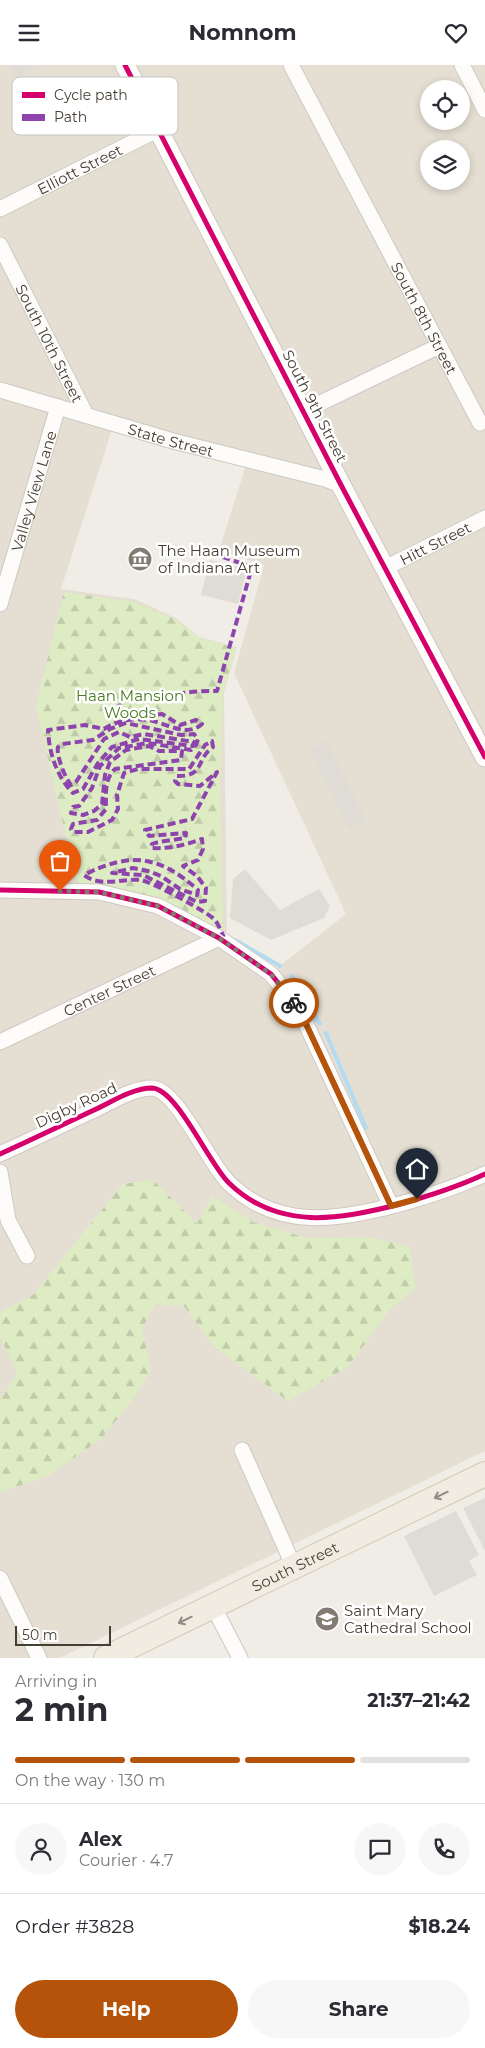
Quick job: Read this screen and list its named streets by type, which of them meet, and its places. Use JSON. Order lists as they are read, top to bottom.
{
  "streets": {
    "main road": ["South Street"],
    "street": [
      "Elliott Street",
      "South 8th Street",
      "South 10th Street",
      "South 9th Street",
      "State Street",
      "Valley View Lane",
      "Hitt Street",
      "Center Street",
      "Digby Road"
    ]
  },
  "crossings": [
    ["South 10th Street", "State Street"],
    ["South 9th Street", "State Street"],
    ["South 9th Street", "Hitt Street"],
    ["State Street", "Valley View Lane"]
  ],
  "one_way": ["South Street"],
  "parks": ["Haan Mansion Woods"],
  "places": {
    "museum": ["The Haan Museum of Indiana Art"],
    "school or university": ["Saint Mary Cathedral School"]
  },
  "legend": ["Cycle path", "Path"],
  "scale_bar": "50 m",
  "page": {
    "header": "Nomnom",
    "scale": "50 m",
    "heading": ["2 min", "Arriving in", "21:37–21:42"],
    "panel": [
      "Alex",
      "Courier · 4.7",
      "Order #3828",
      "$18.24"
    ],
    "bar": "On the way · 130 m",
    "buttons": ["Help", "Share"]
  }
}
